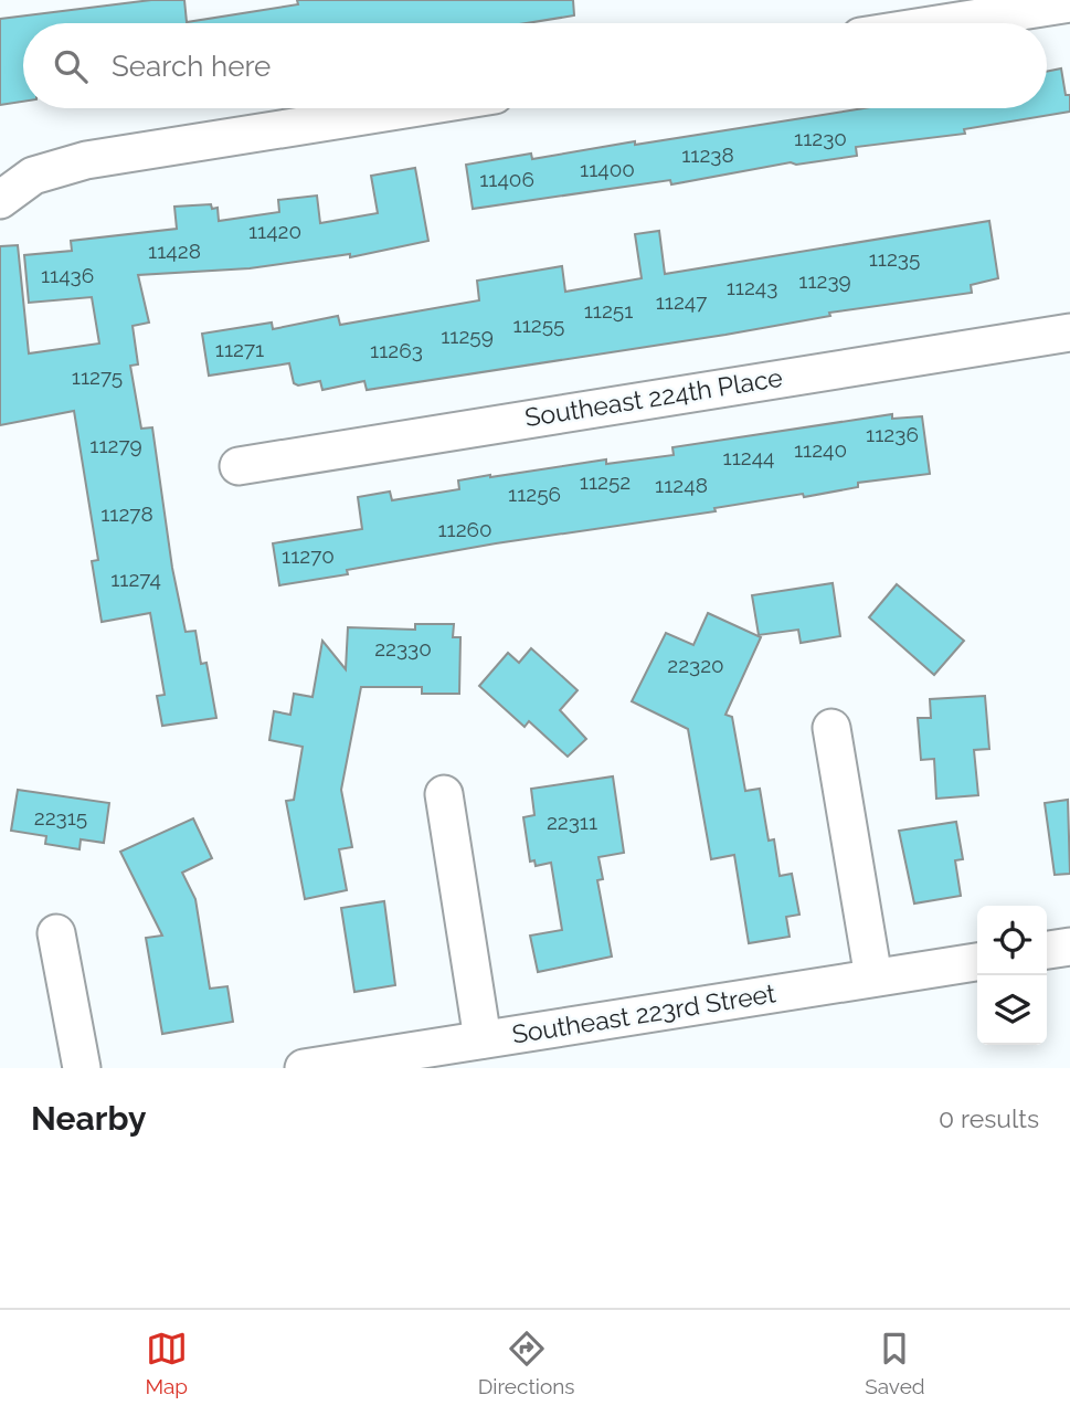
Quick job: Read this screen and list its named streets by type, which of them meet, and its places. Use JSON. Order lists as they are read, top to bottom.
{
  "streets": {
    "street": ["Southeast 224th Place", "Southeast 223rd Street"]
  },
  "house_numbers": [
    "11230",
    "11238",
    "11400",
    "11406",
    "11420",
    "11428",
    "11235",
    "11436",
    "11239",
    "11243",
    "11247",
    "11251",
    "11255",
    "11259",
    "11271",
    "11263",
    "11275",
    "11236",
    "11279",
    "11240",
    "11244",
    "11252",
    "11248",
    "11256",
    "11278",
    "11260",
    "11270",
    "11274",
    "22330",
    "22320",
    "22315",
    "22311"
  ],
  "page": {
    "search": "Search here",
    "heading": ["Nearby", "0 results"],
    "nav": ["Map", "Directions", "Saved"]
  }
}
